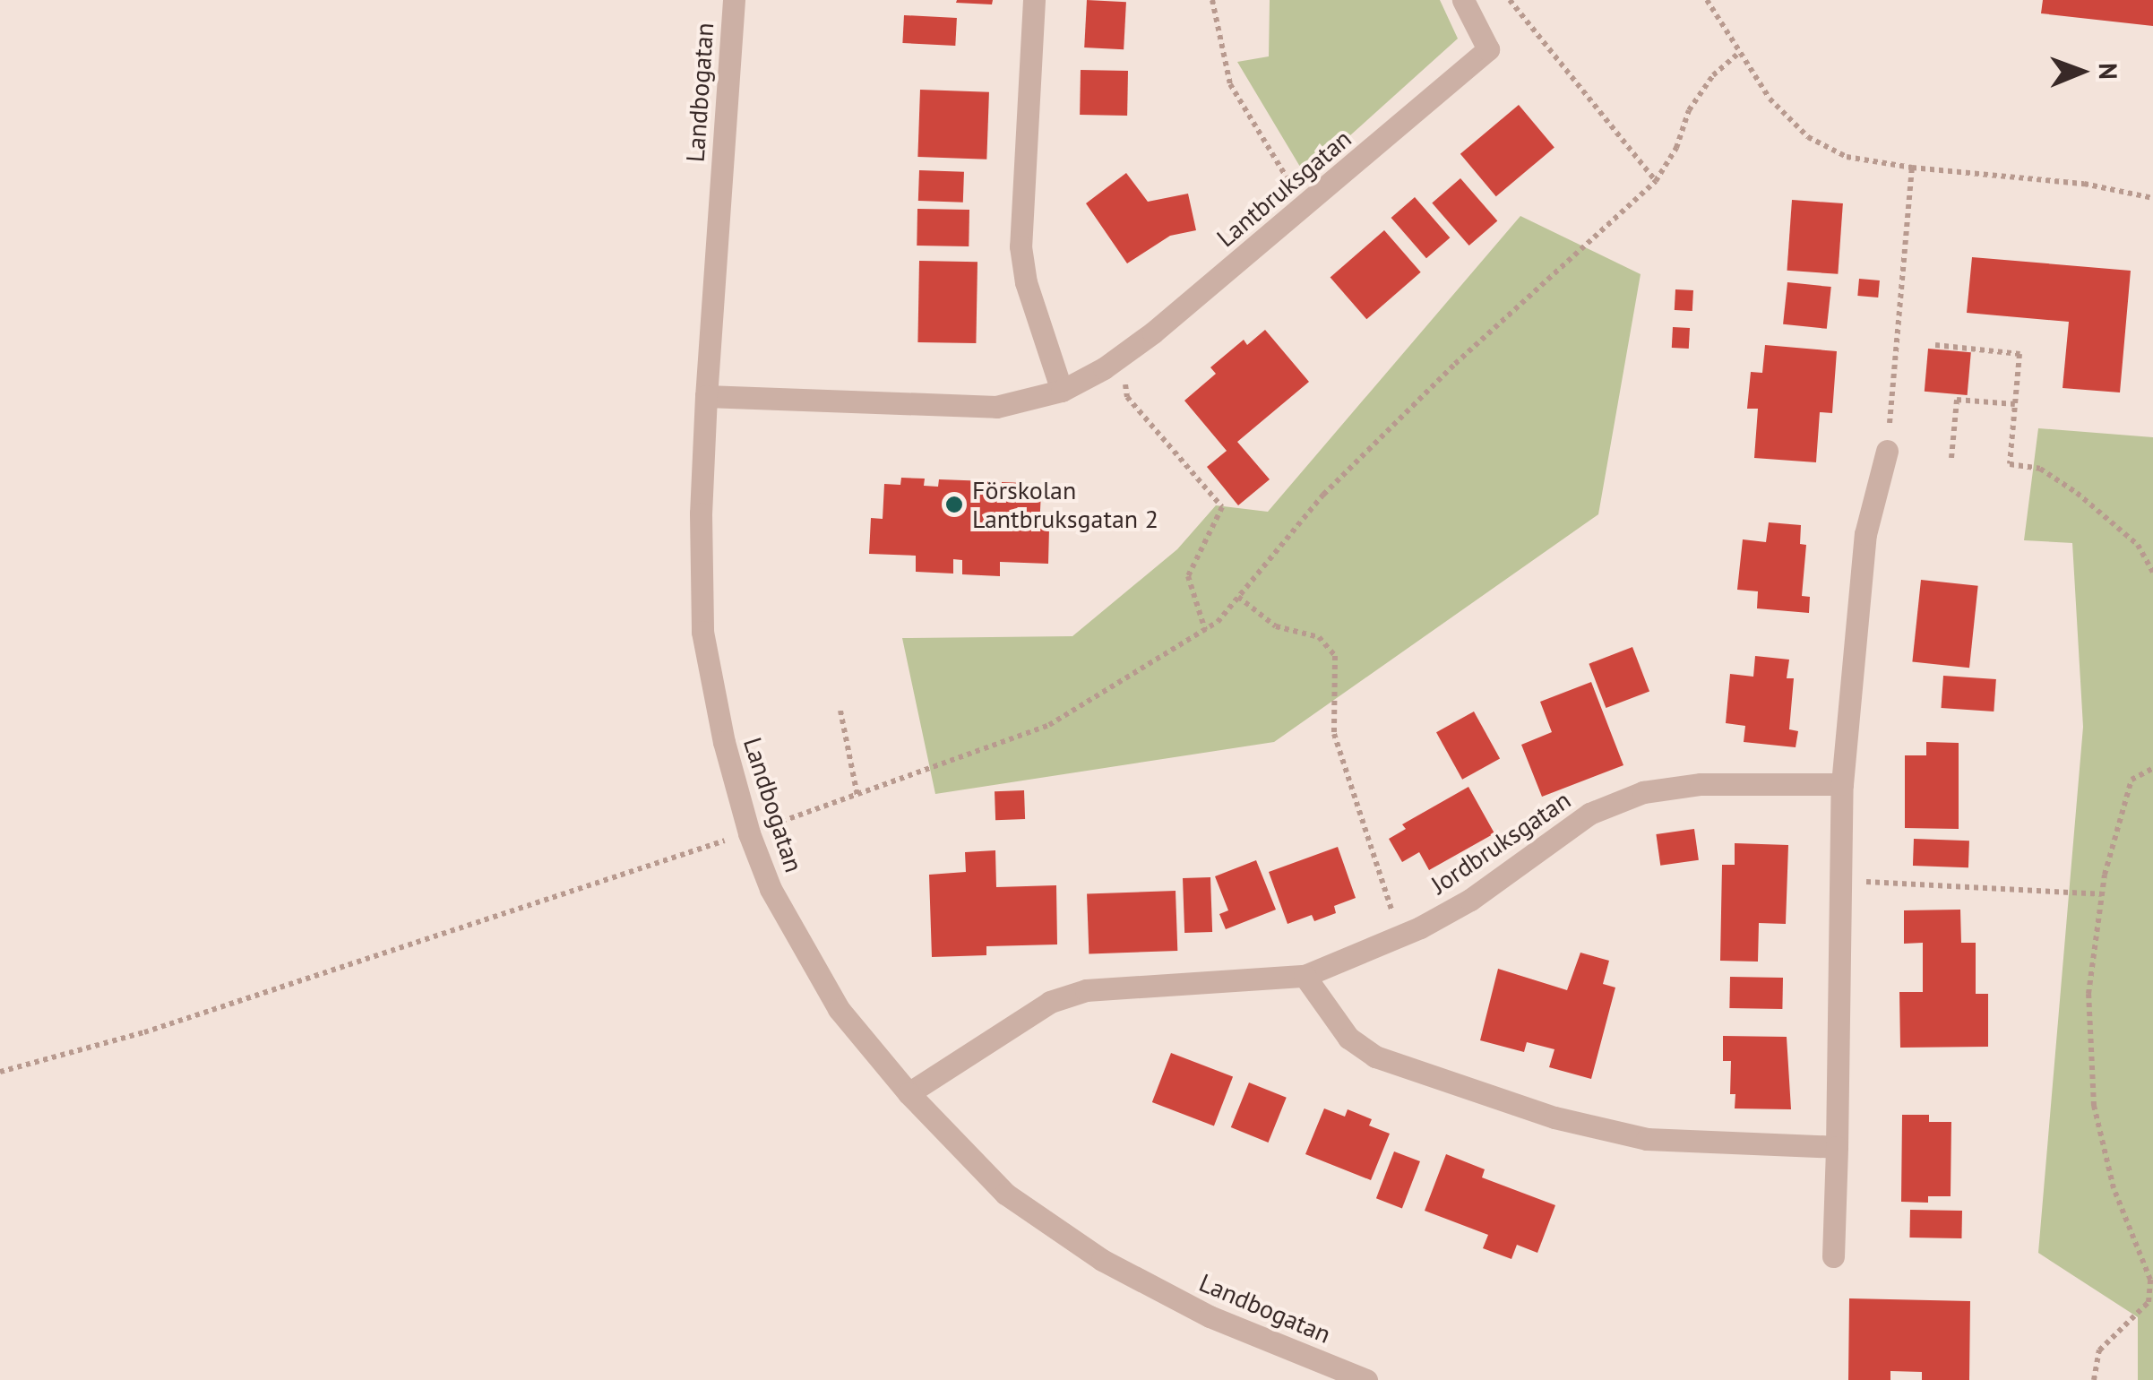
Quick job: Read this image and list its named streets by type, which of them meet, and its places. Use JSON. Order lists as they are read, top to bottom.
{
  "streets": {
    "street": ["Landbogatan", "Lantbruksgatan", "Jordbruksgatan"]
  },
  "crossings": [
    ["Landbogatan", "Lantbruksgatan"],
    ["Landbogatan", "Jordbruksgatan"]
  ],
  "places": ["Förskolan Lantbruksgatan 2"],
  "north": "right"
}
